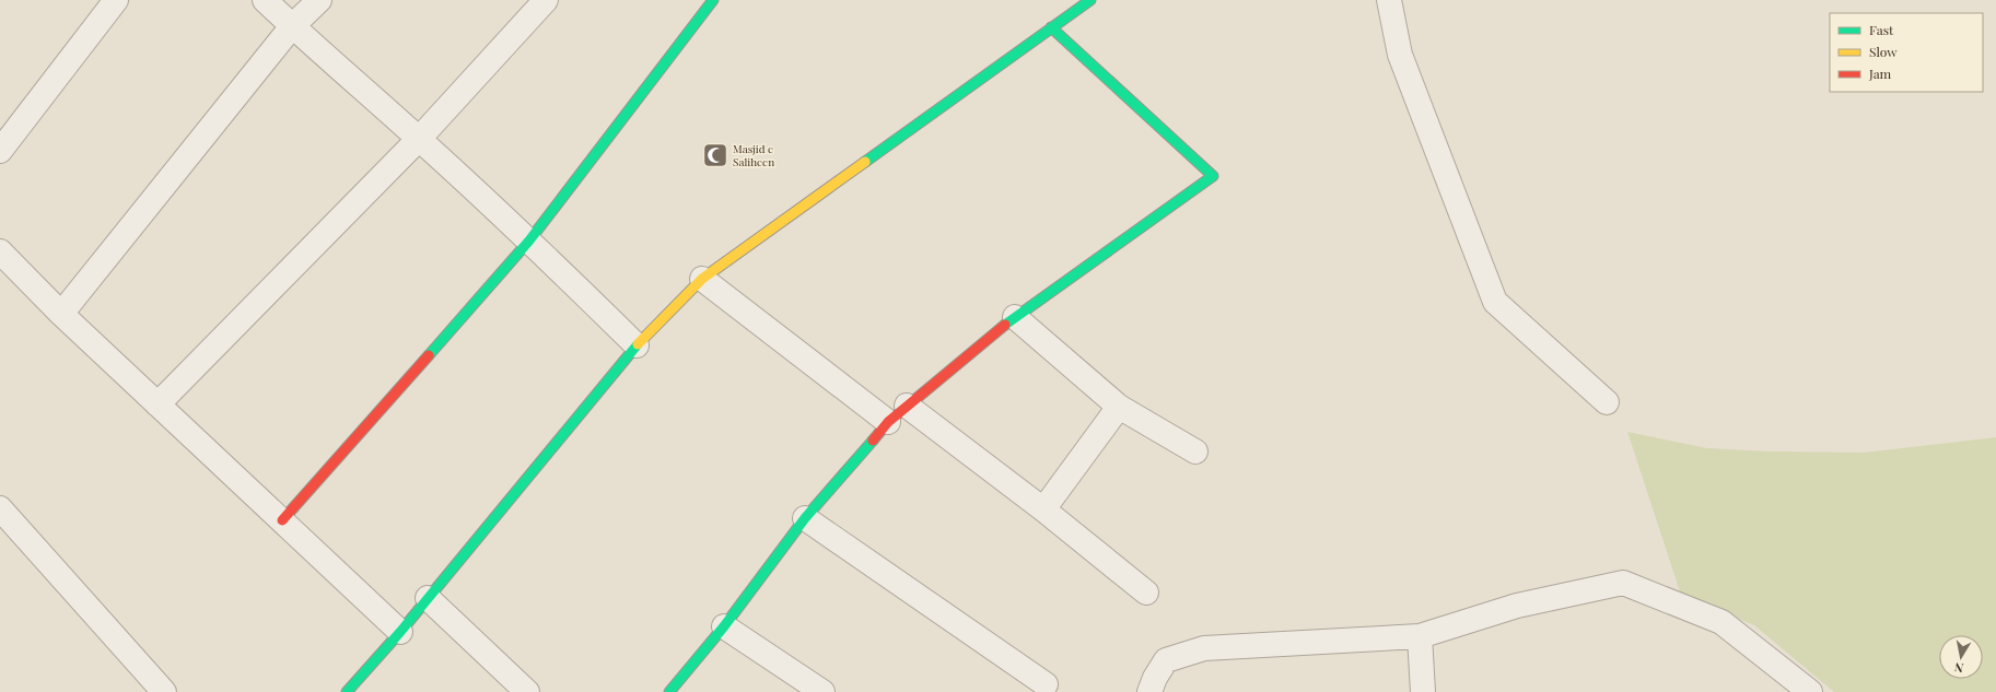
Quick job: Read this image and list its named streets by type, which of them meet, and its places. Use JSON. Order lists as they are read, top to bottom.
{
  "places": {
    "mosque": ["Masjid e Saliheen"]
  },
  "legend": ["Fast", "Slow", "Jam"],
  "north": "bottom"
}
